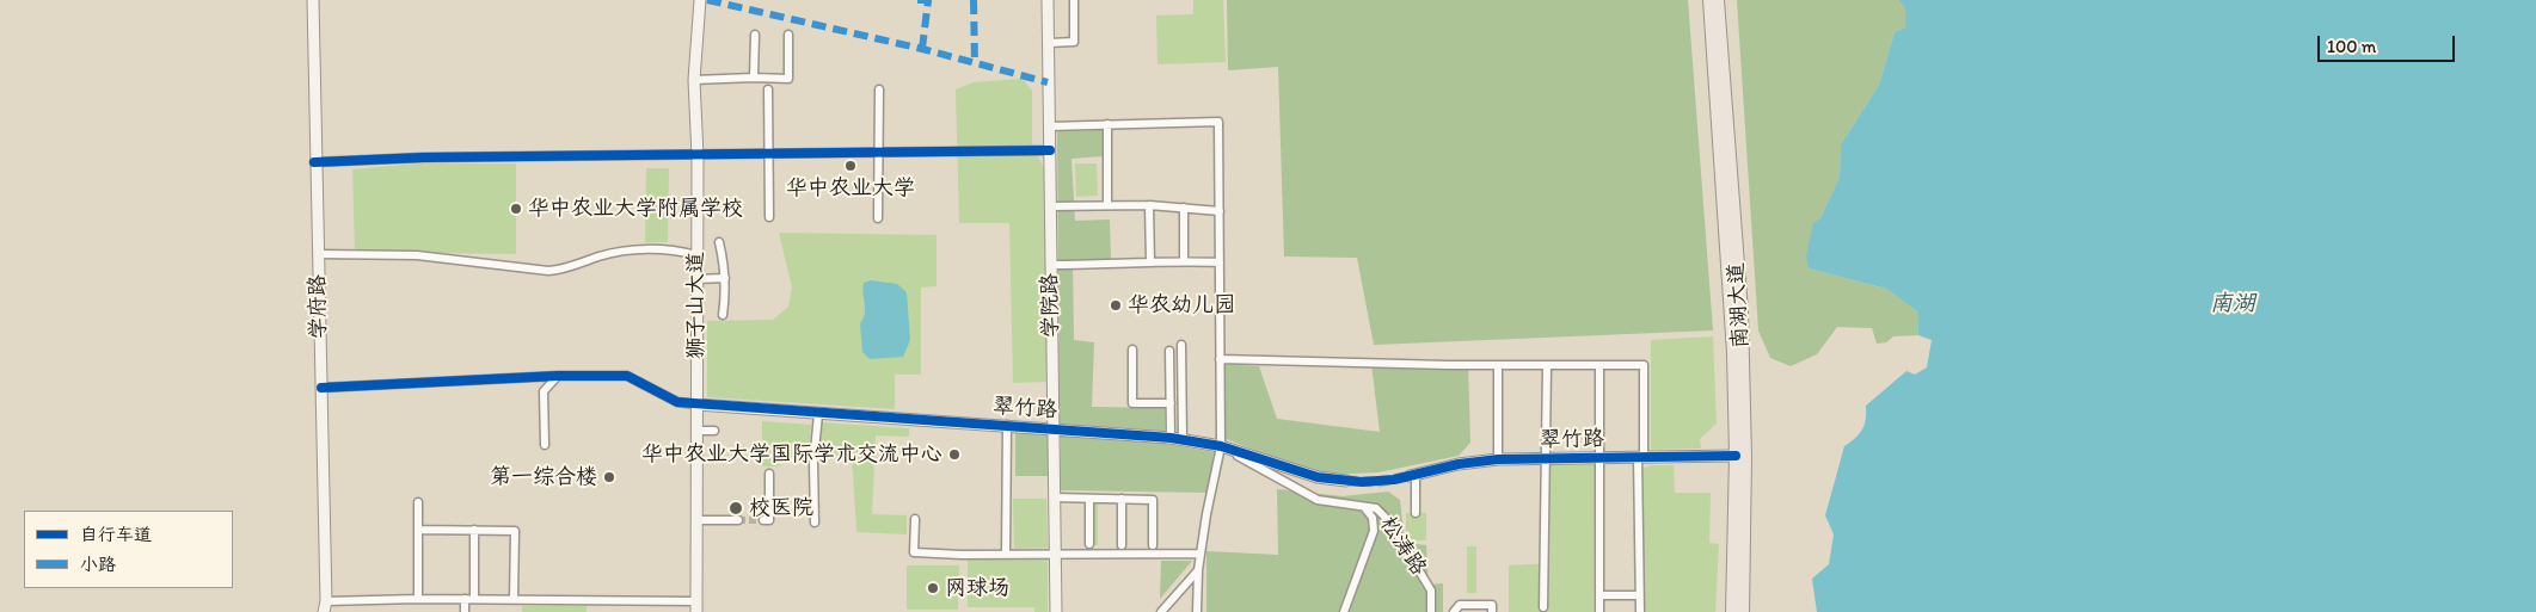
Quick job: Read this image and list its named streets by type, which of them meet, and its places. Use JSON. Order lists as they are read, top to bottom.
{
  "streets": {
    "main road": ["南湖大道"],
    "street": [
      "狮子山大道",
      "学院路",
      "学府路",
      "翠竹路",
      "松涛路"
    ]
  },
  "crossings": [
    ["狮子山大道", "翠竹路"],
    ["学院路", "翠竹路"],
    ["南湖大道", "翠竹路"],
    ["翠竹路", "松涛路"]
  ],
  "water": ["南湖"],
  "places": [
    "华中农业大学",
    "华中农业大学附属学校",
    "华农幼儿园",
    "华中农业大学国际学术交流中心",
    "第一综合楼",
    "校医院",
    "网球场"
  ],
  "legend": ["自行车道", "小路"],
  "scale_bar": "100 m"
}
